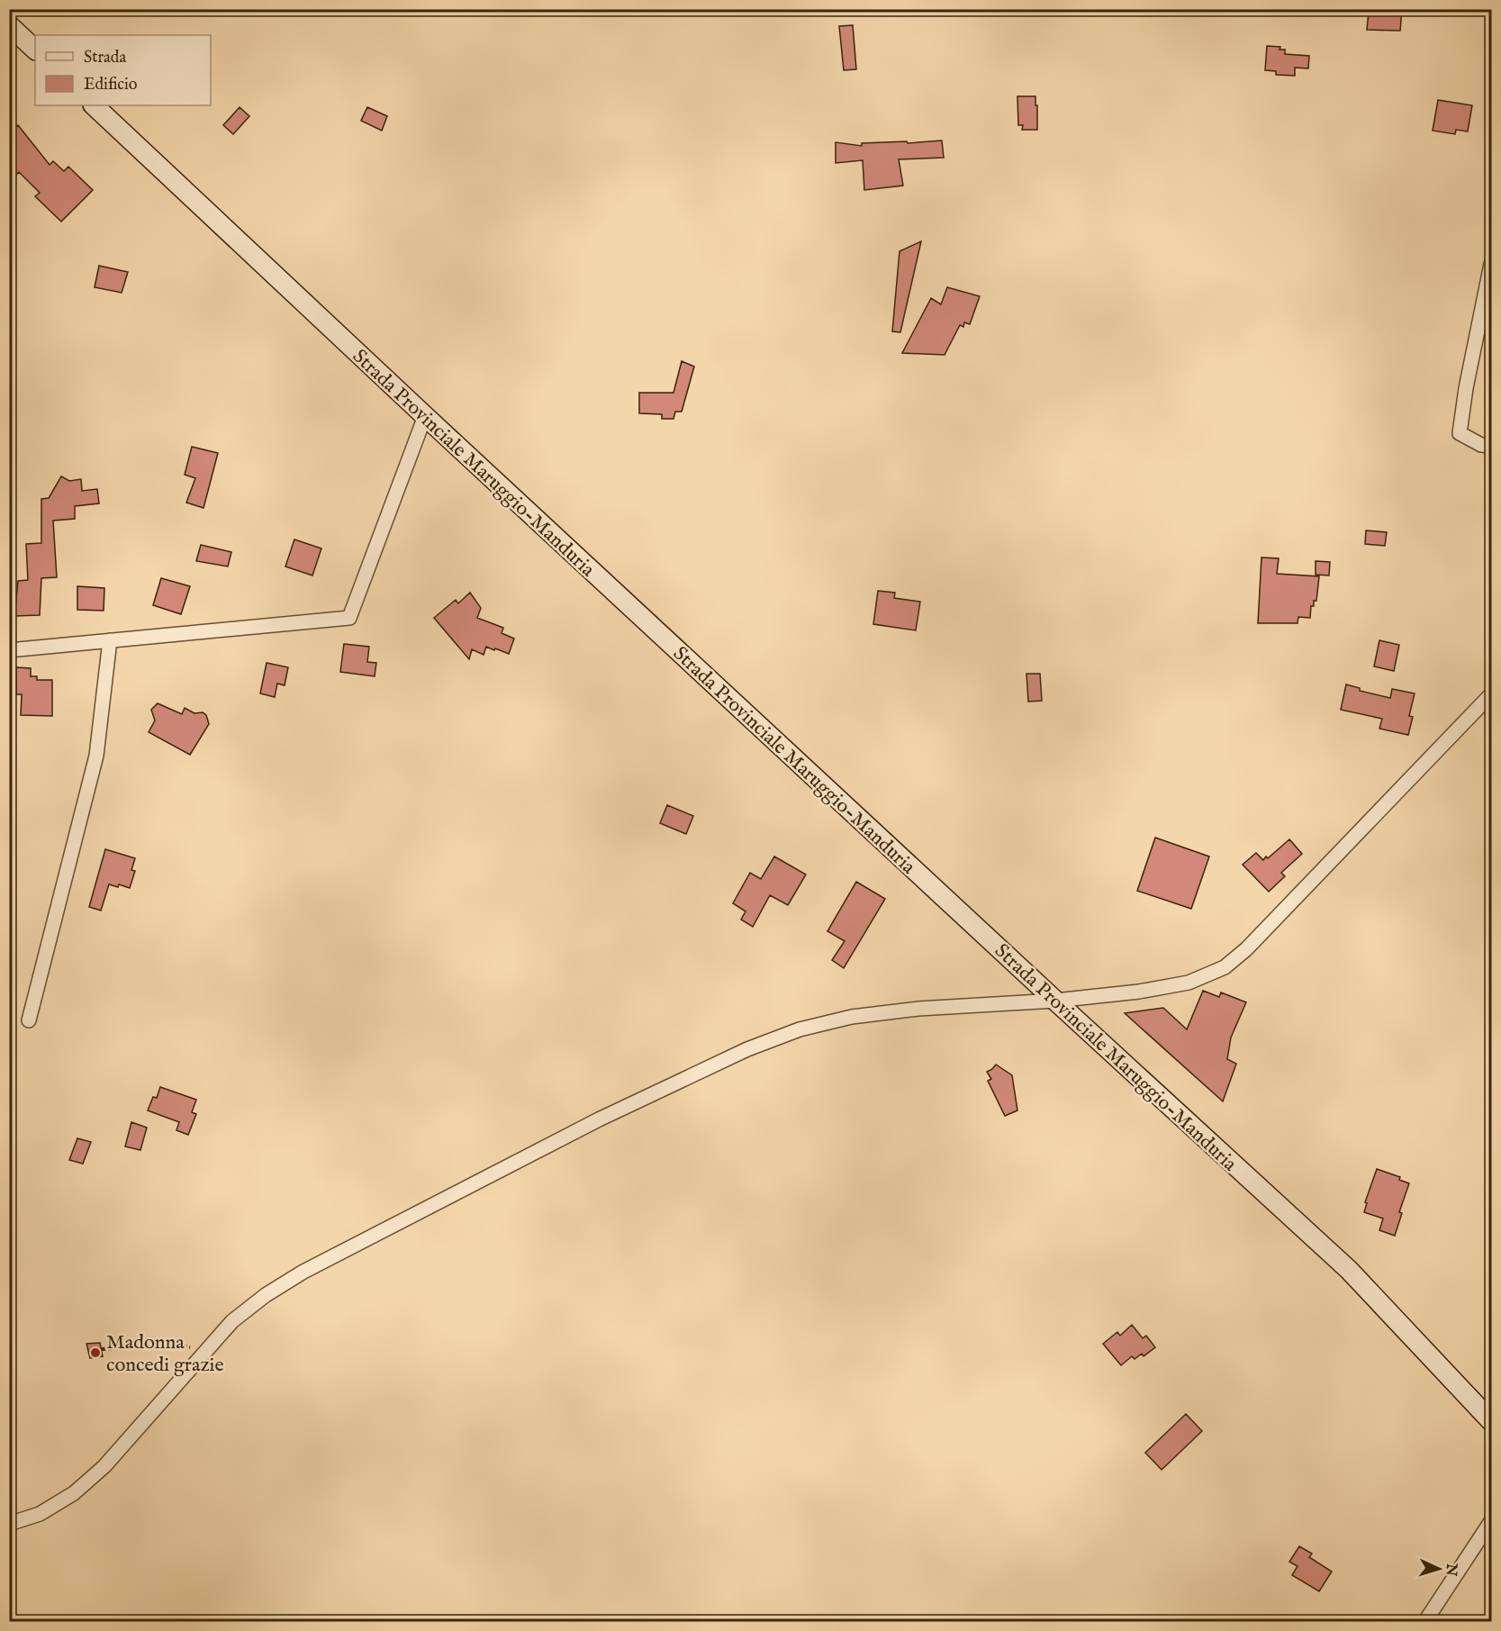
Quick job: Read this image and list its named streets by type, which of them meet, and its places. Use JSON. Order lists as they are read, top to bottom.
{
  "streets": {
    "main road": ["Strada Provinciale Maruggio-Manduria"]
  },
  "places": ["Madonna concedi grazie"],
  "legend": ["Strada", "Edificio"],
  "north": "right"
}
